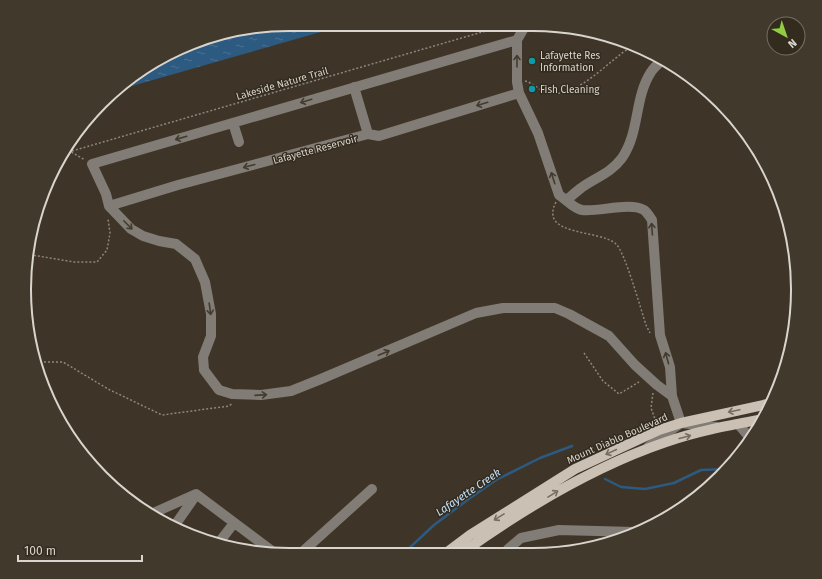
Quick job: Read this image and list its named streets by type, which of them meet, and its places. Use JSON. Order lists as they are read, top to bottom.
{
  "streets": {
    "main road": ["Mount Diablo Boulevard"],
    "street": ["Lafayette Reservoir"],
    "path": ["Lakeside Nature Trail"]
  },
  "water": ["Lafayette Creek"],
  "places": ["Lafayette Res Information", "Fish Cleaning"],
  "scale_bar": "100 m",
  "north": "bottom right"
}
